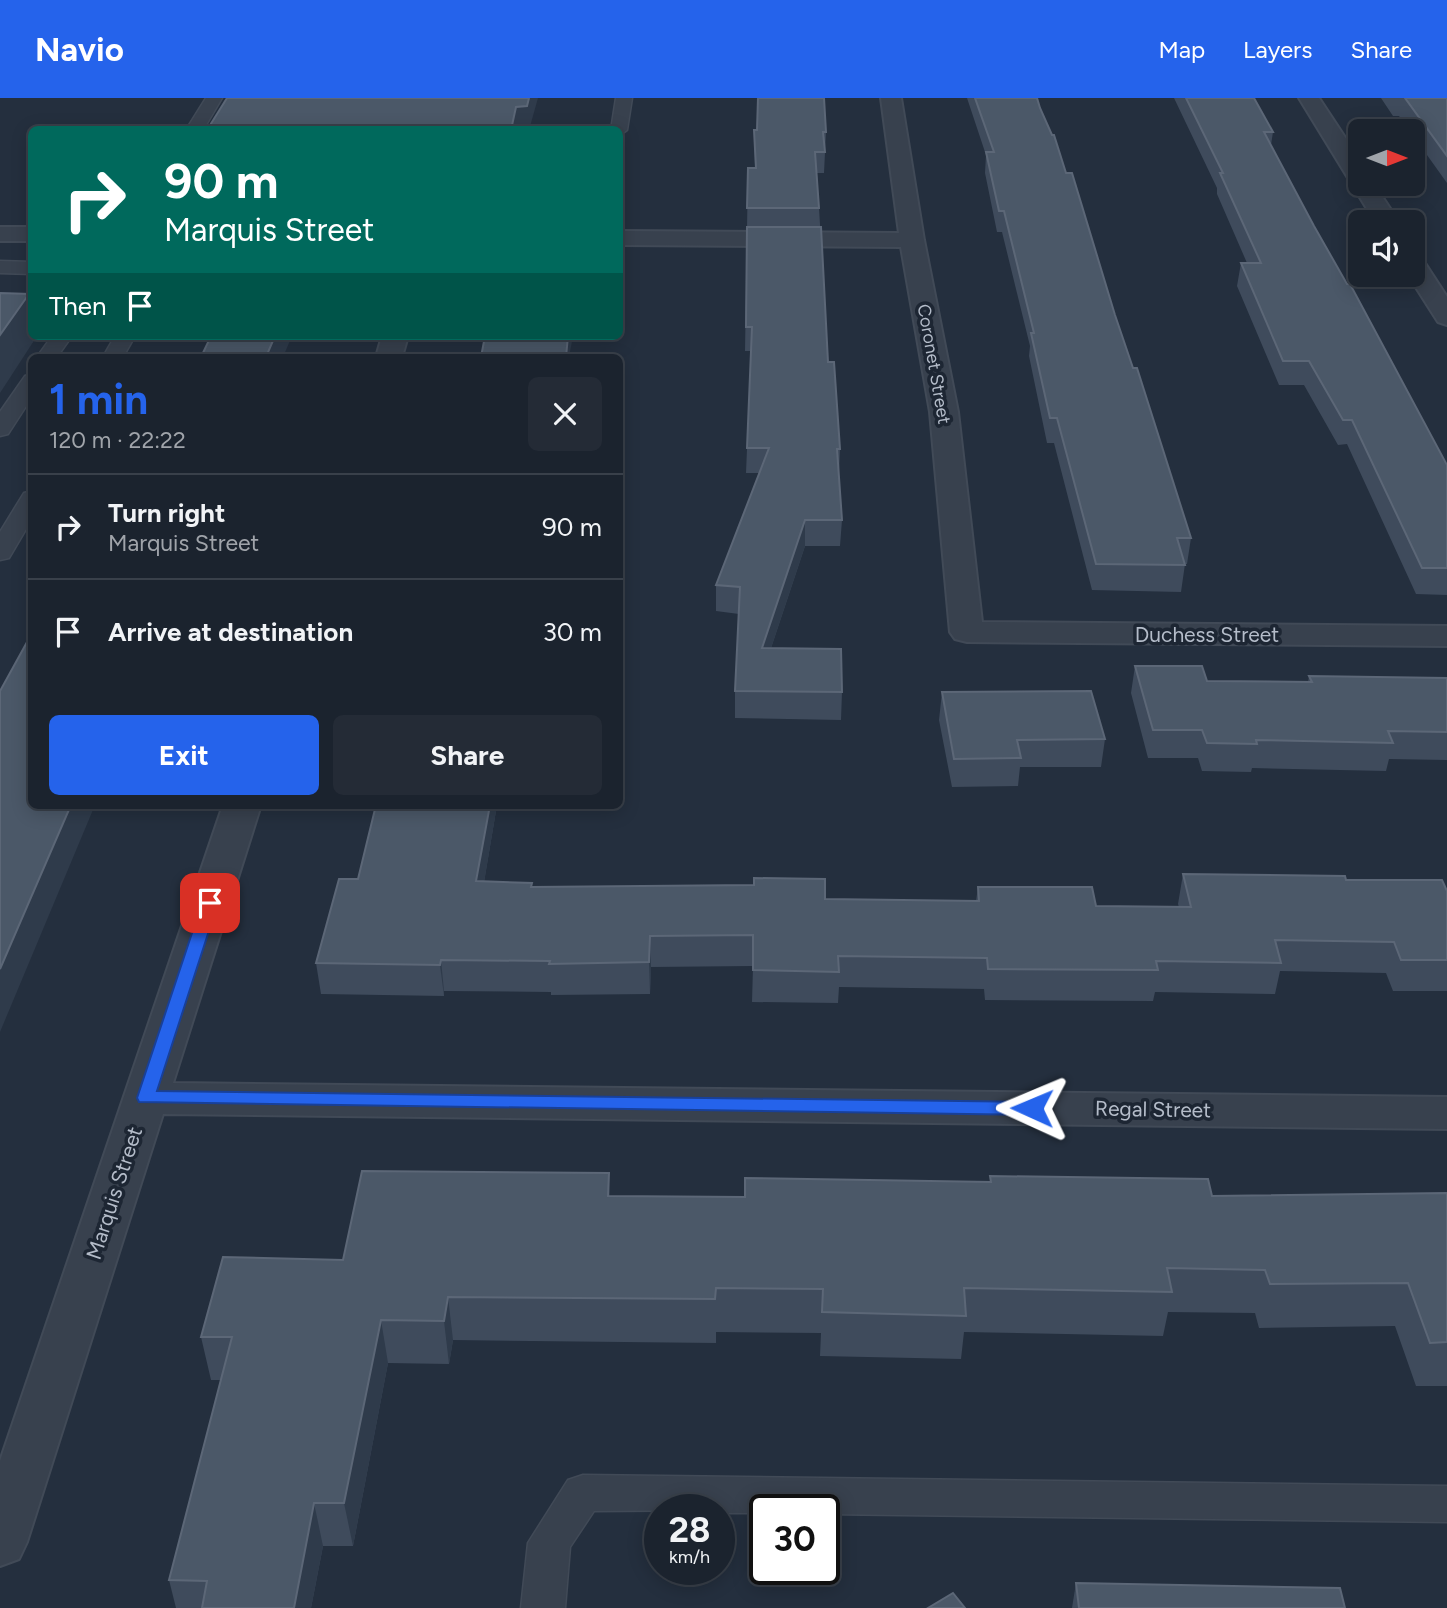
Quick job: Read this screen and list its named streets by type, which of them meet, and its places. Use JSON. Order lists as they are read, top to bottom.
{
  "streets": {
    "street": [
      "Coronet Street",
      "Duchess Street",
      "Regal Street",
      "Marquis Street"
    ]
  },
  "crossings": [
    ["Coronet Street", "Duchess Street"],
    ["Regal Street", "Marquis Street"]
  ],
  "north": "right",
  "page": {
    "header": "Navio",
    "nav": ["Map", "Layers", "Share"],
    "turn": ["90 m", "Marquis Street"],
    "then": "Then",
    "heading": ["1 min", "120 m · 22:22"],
    "list": [
      {
        "name": "Turn right",
        "note": "Marquis Street",
        "value": "90 m"
      },
      {
        "name": "Arrive at destination",
        "value": "30 m"
      }
    ],
    "buttons": ["Exit", "Share"],
    "speed": "28 km/h",
    "limit": "30"
  }
}
